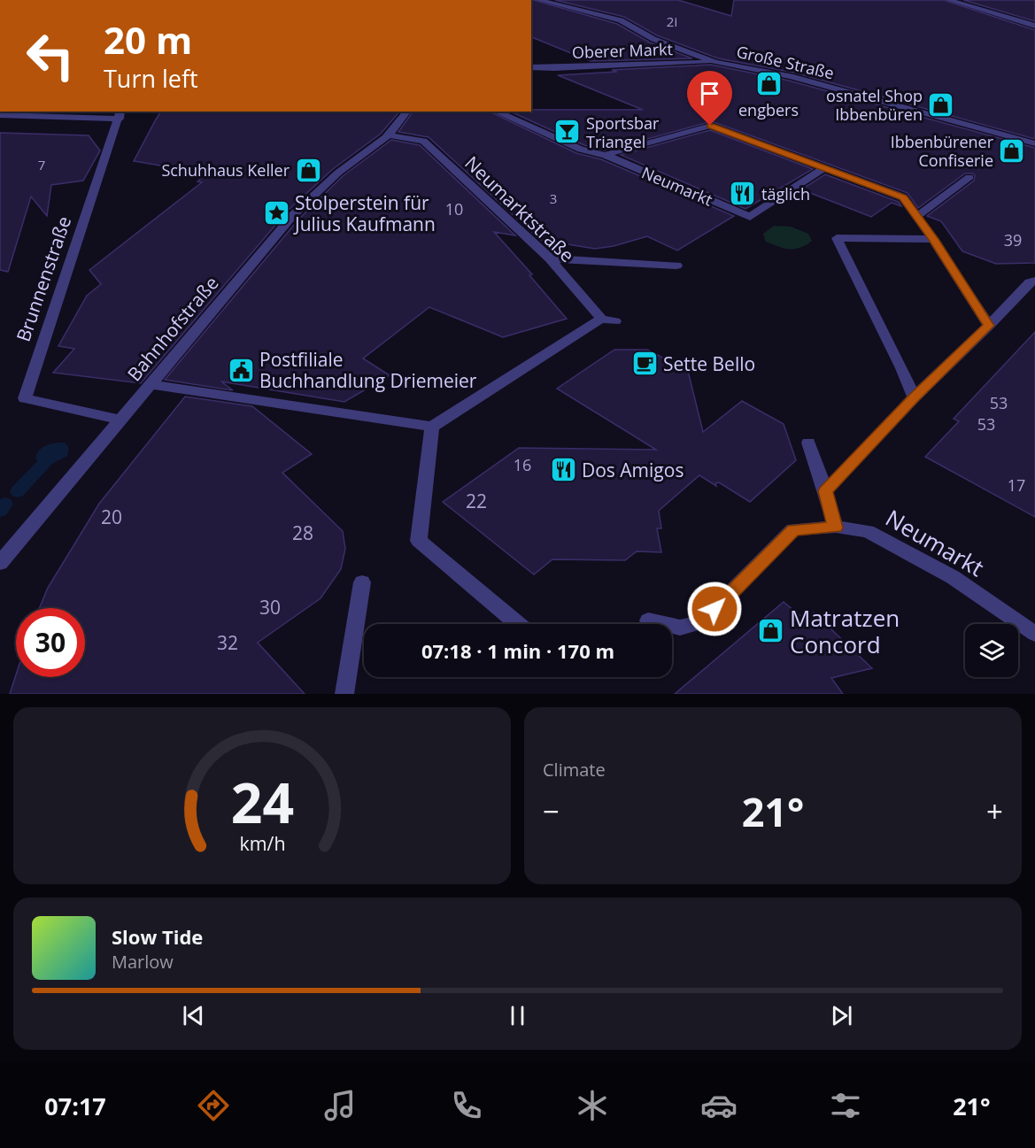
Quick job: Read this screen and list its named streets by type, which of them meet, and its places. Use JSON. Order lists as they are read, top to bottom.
{
  "streets": {
    "street": [
      "Oberer Markt",
      "Große Straße",
      "Neumarkt",
      "Neumarktstraße",
      "Brunnenstraße",
      "Bahnhofstraße"
    ]
  },
  "crossings": [
    ["Oberer Markt", "Große Straße"],
    ["Neumarktstraße", "Bahnhofstraße"],
    ["Brunnenstraße", "Bahnhofstraße"]
  ],
  "places": {
    "shop": [
      "engbers",
      "osnatel Shop Ibbenbüren",
      "Ibbenbürener Confiserie",
      "Schuhhaus Keller",
      "Matratzen Concord"
    ],
    "bar": ["Sportsbar Triangel"],
    "restaurant": ["täglich", "Dos Amigos"],
    "place": ["Stolperstein für Julius Kaufmann"],
    "cafe": ["Sette Bello"],
    "public building": ["Postfiliale Buchhandlung Driemeier"]
  },
  "house_numbers": [
    "2i",
    "7",
    "3",
    "10",
    "39",
    "53",
    "53",
    "16",
    "17",
    "22",
    "20",
    "28",
    "30",
    "32"
  ],
  "page": {
    "turn": ["20 m", "Turn left"],
    "limit": "30",
    "trip": "07:18 · 1 min · 170 m",
    "tile": "Climate",
    "heat": ["−", "21°", "+"],
    "song": ["Slow Tide", "Marlow"],
    "tabs": ["07:17", "21°"],
    "gauge": ["24", "km/h"]
  }
}
